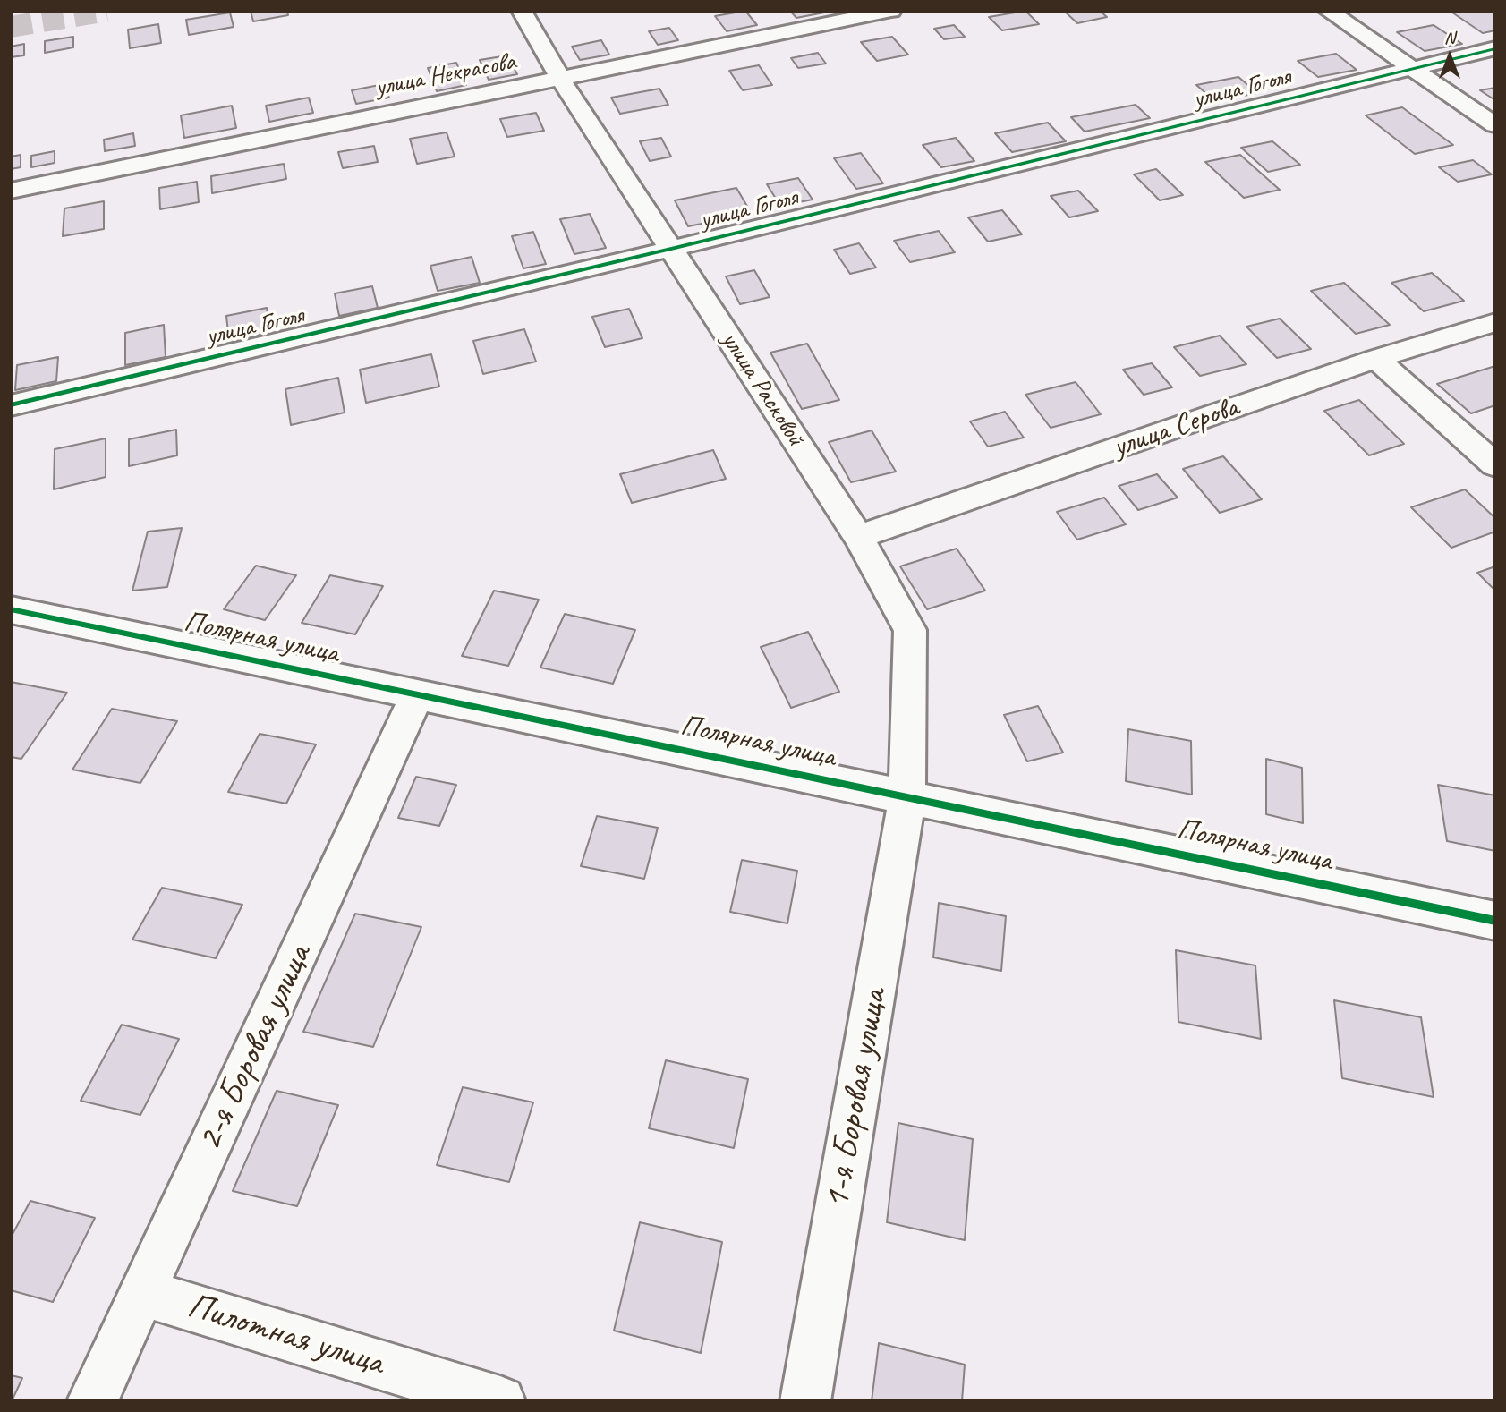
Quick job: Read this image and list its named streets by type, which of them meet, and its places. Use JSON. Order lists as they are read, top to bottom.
{
  "streets": {
    "street": [
      "улица Некрасова",
      "улица Гоголя",
      "улица Расковой",
      "улица Серова",
      "Полярная улица",
      "2-я Боровая улица",
      "1-я Боровая улица",
      "Пилотная улица"
    ]
  },
  "crossings": [
    ["улица Некрасова", "улица Расковой"],
    ["улица Гоголя", "улица Расковой"],
    ["улица Расковой", "улица Серова"],
    ["улица Расковой", "Полярная улица"],
    ["улица Расковой", "1-я Боровая улица"],
    ["Полярная улица", "2-я Боровая улица"],
    ["Полярная улица", "1-я Боровая улица"],
    ["2-я Боровая улица", "Пилотная улица"]
  ],
  "north": "top"
}
